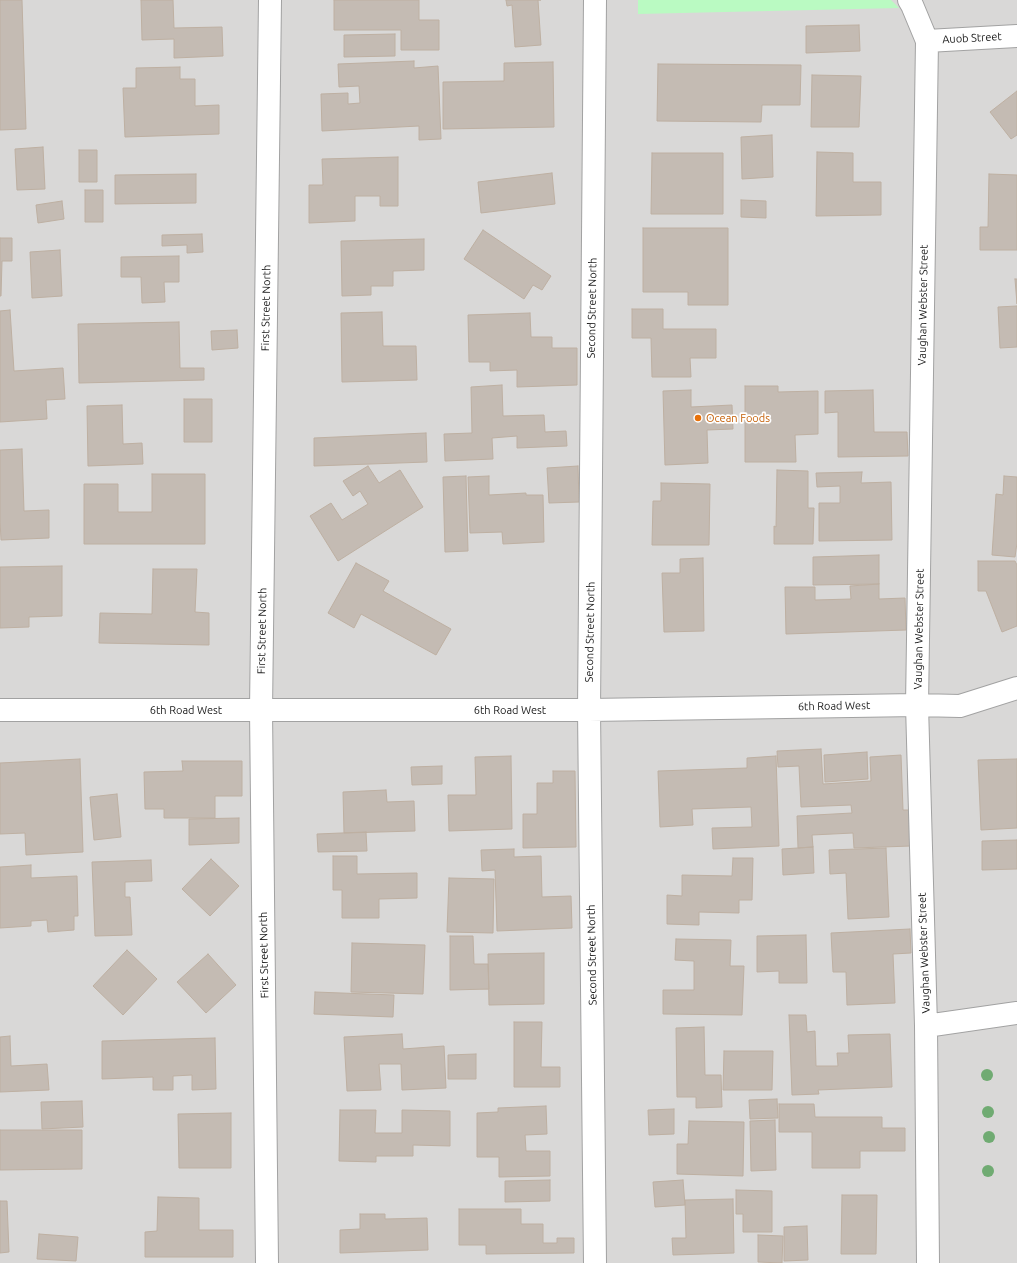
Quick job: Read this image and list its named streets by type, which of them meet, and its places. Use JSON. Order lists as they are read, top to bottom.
{
  "streets": {
    "street": [
      "Auob Street",
      "Vaughan Webster Street",
      "First Street North",
      "Second Street North",
      "6th Road West"
    ]
  },
  "crossings": [
    ["Auob Street", "Vaughan Webster Street"],
    ["Vaughan Webster Street", "6th Road West"],
    ["First Street North", "6th Road West"],
    ["Second Street North", "6th Road West"]
  ],
  "places": ["Ocean Foods"]
}
